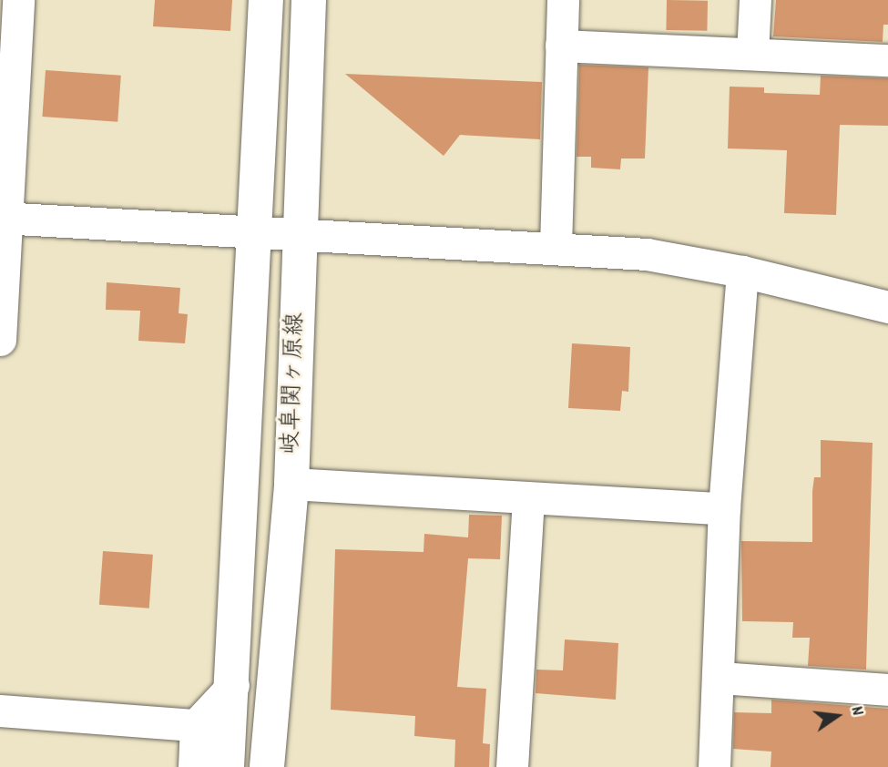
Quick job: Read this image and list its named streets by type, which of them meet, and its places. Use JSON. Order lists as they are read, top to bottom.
{
  "streets": {
    "main road": ["岐阜関ヶ原線"]
  },
  "north": "right"
}
